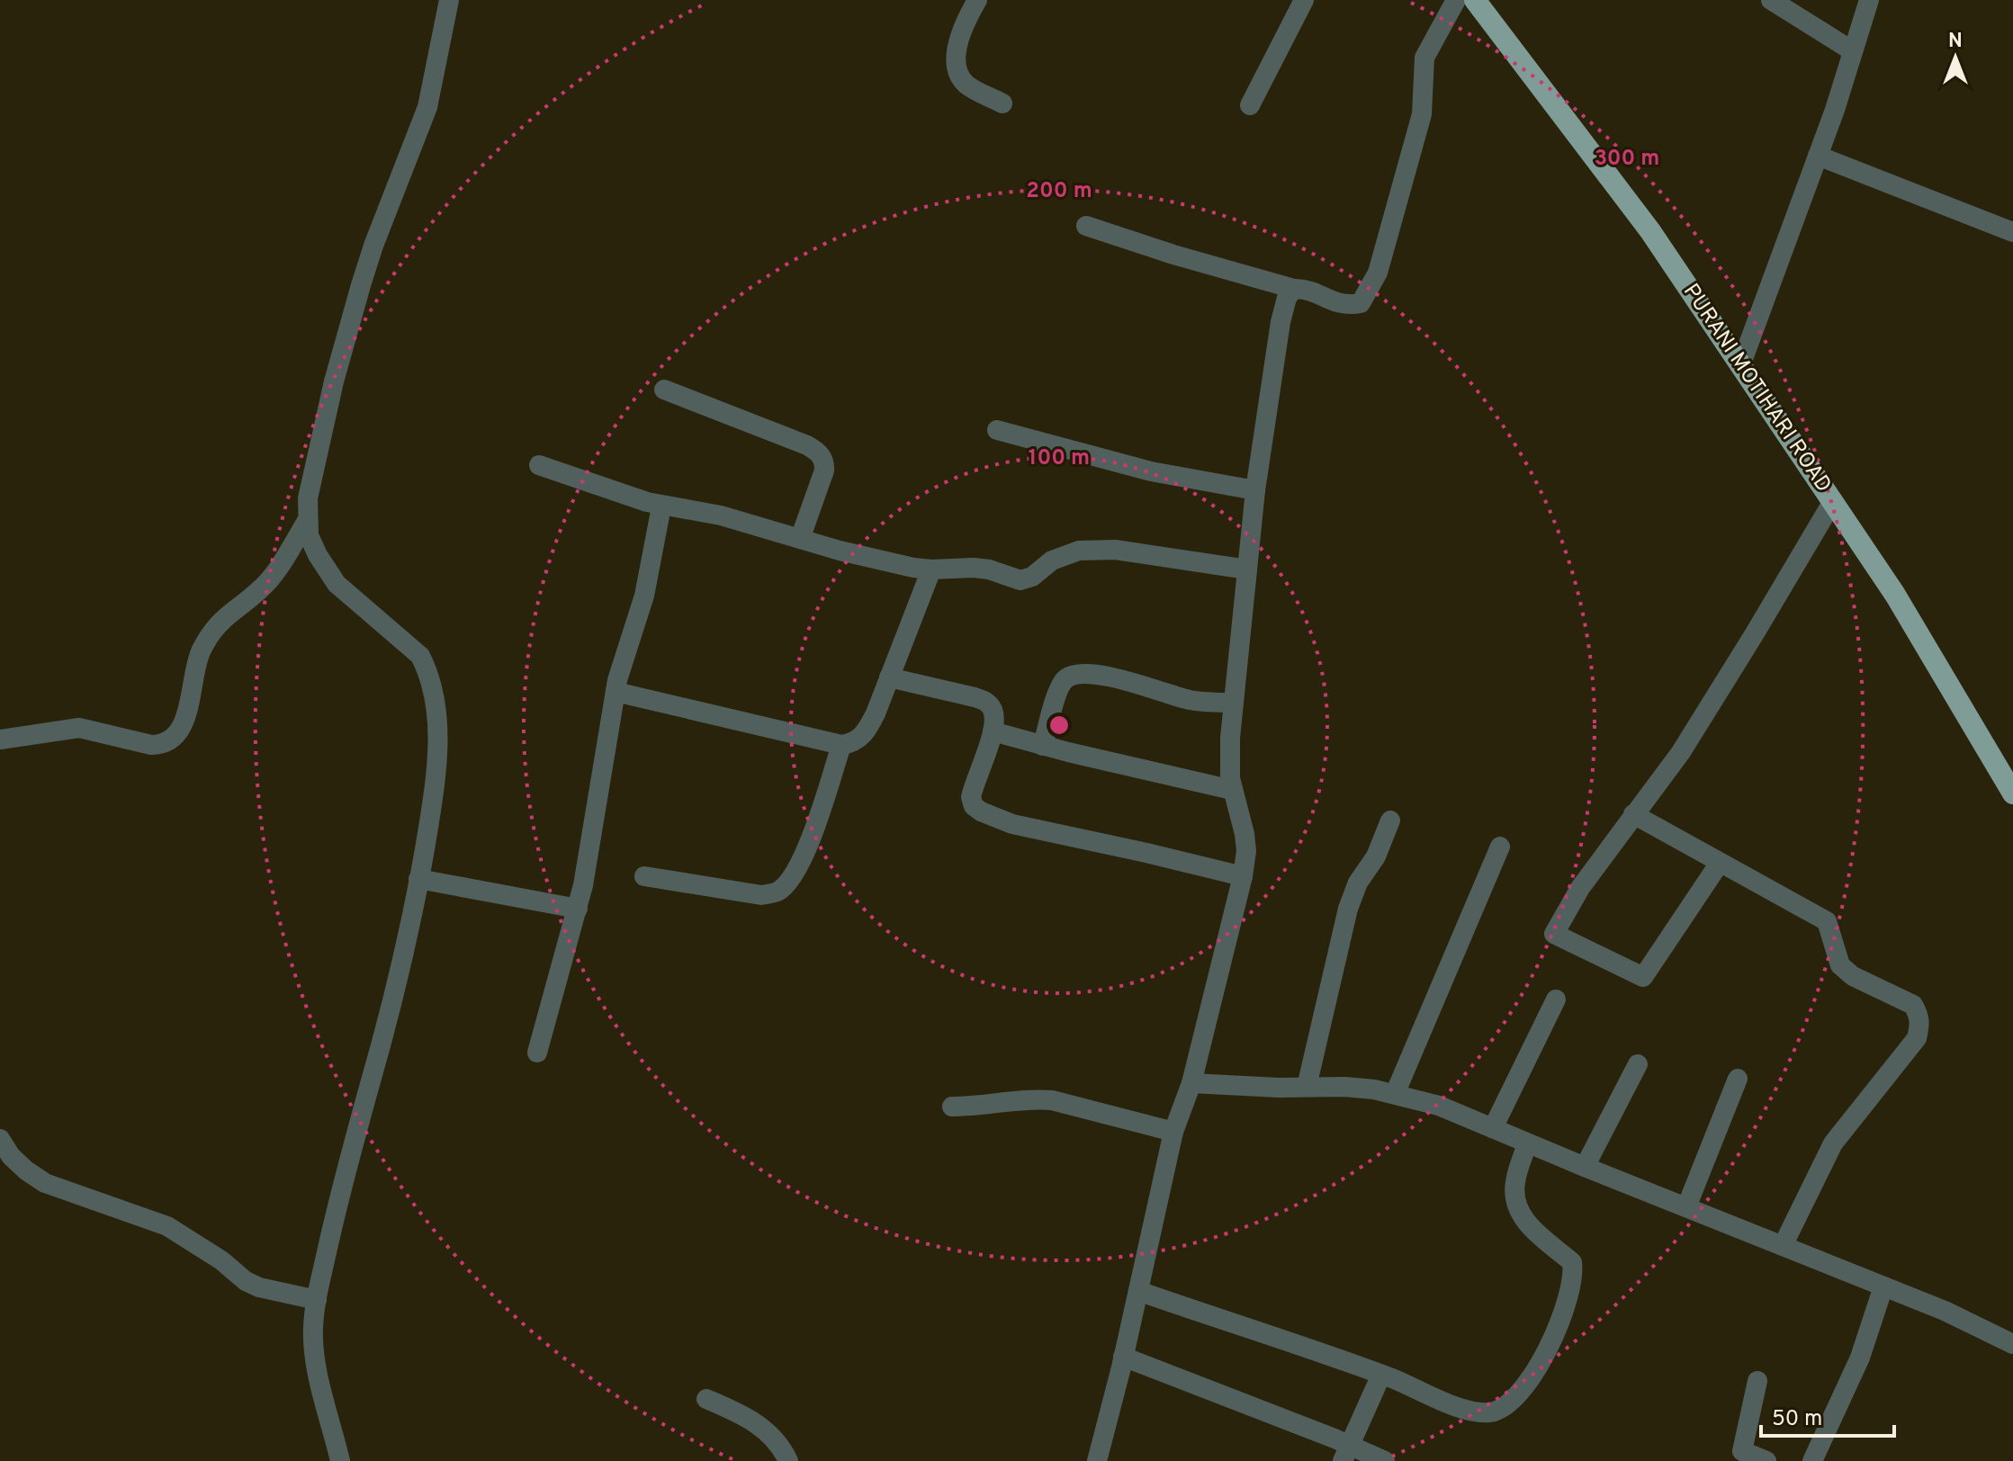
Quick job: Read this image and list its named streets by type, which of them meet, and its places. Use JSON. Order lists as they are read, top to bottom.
{
  "streets": {
    "main road": ["PURANI MOTIHARI ROAD"]
  },
  "scale_bar": "50 m",
  "north": "top",
  "rings": ["300 m", "200 m", "100 m"]
}
